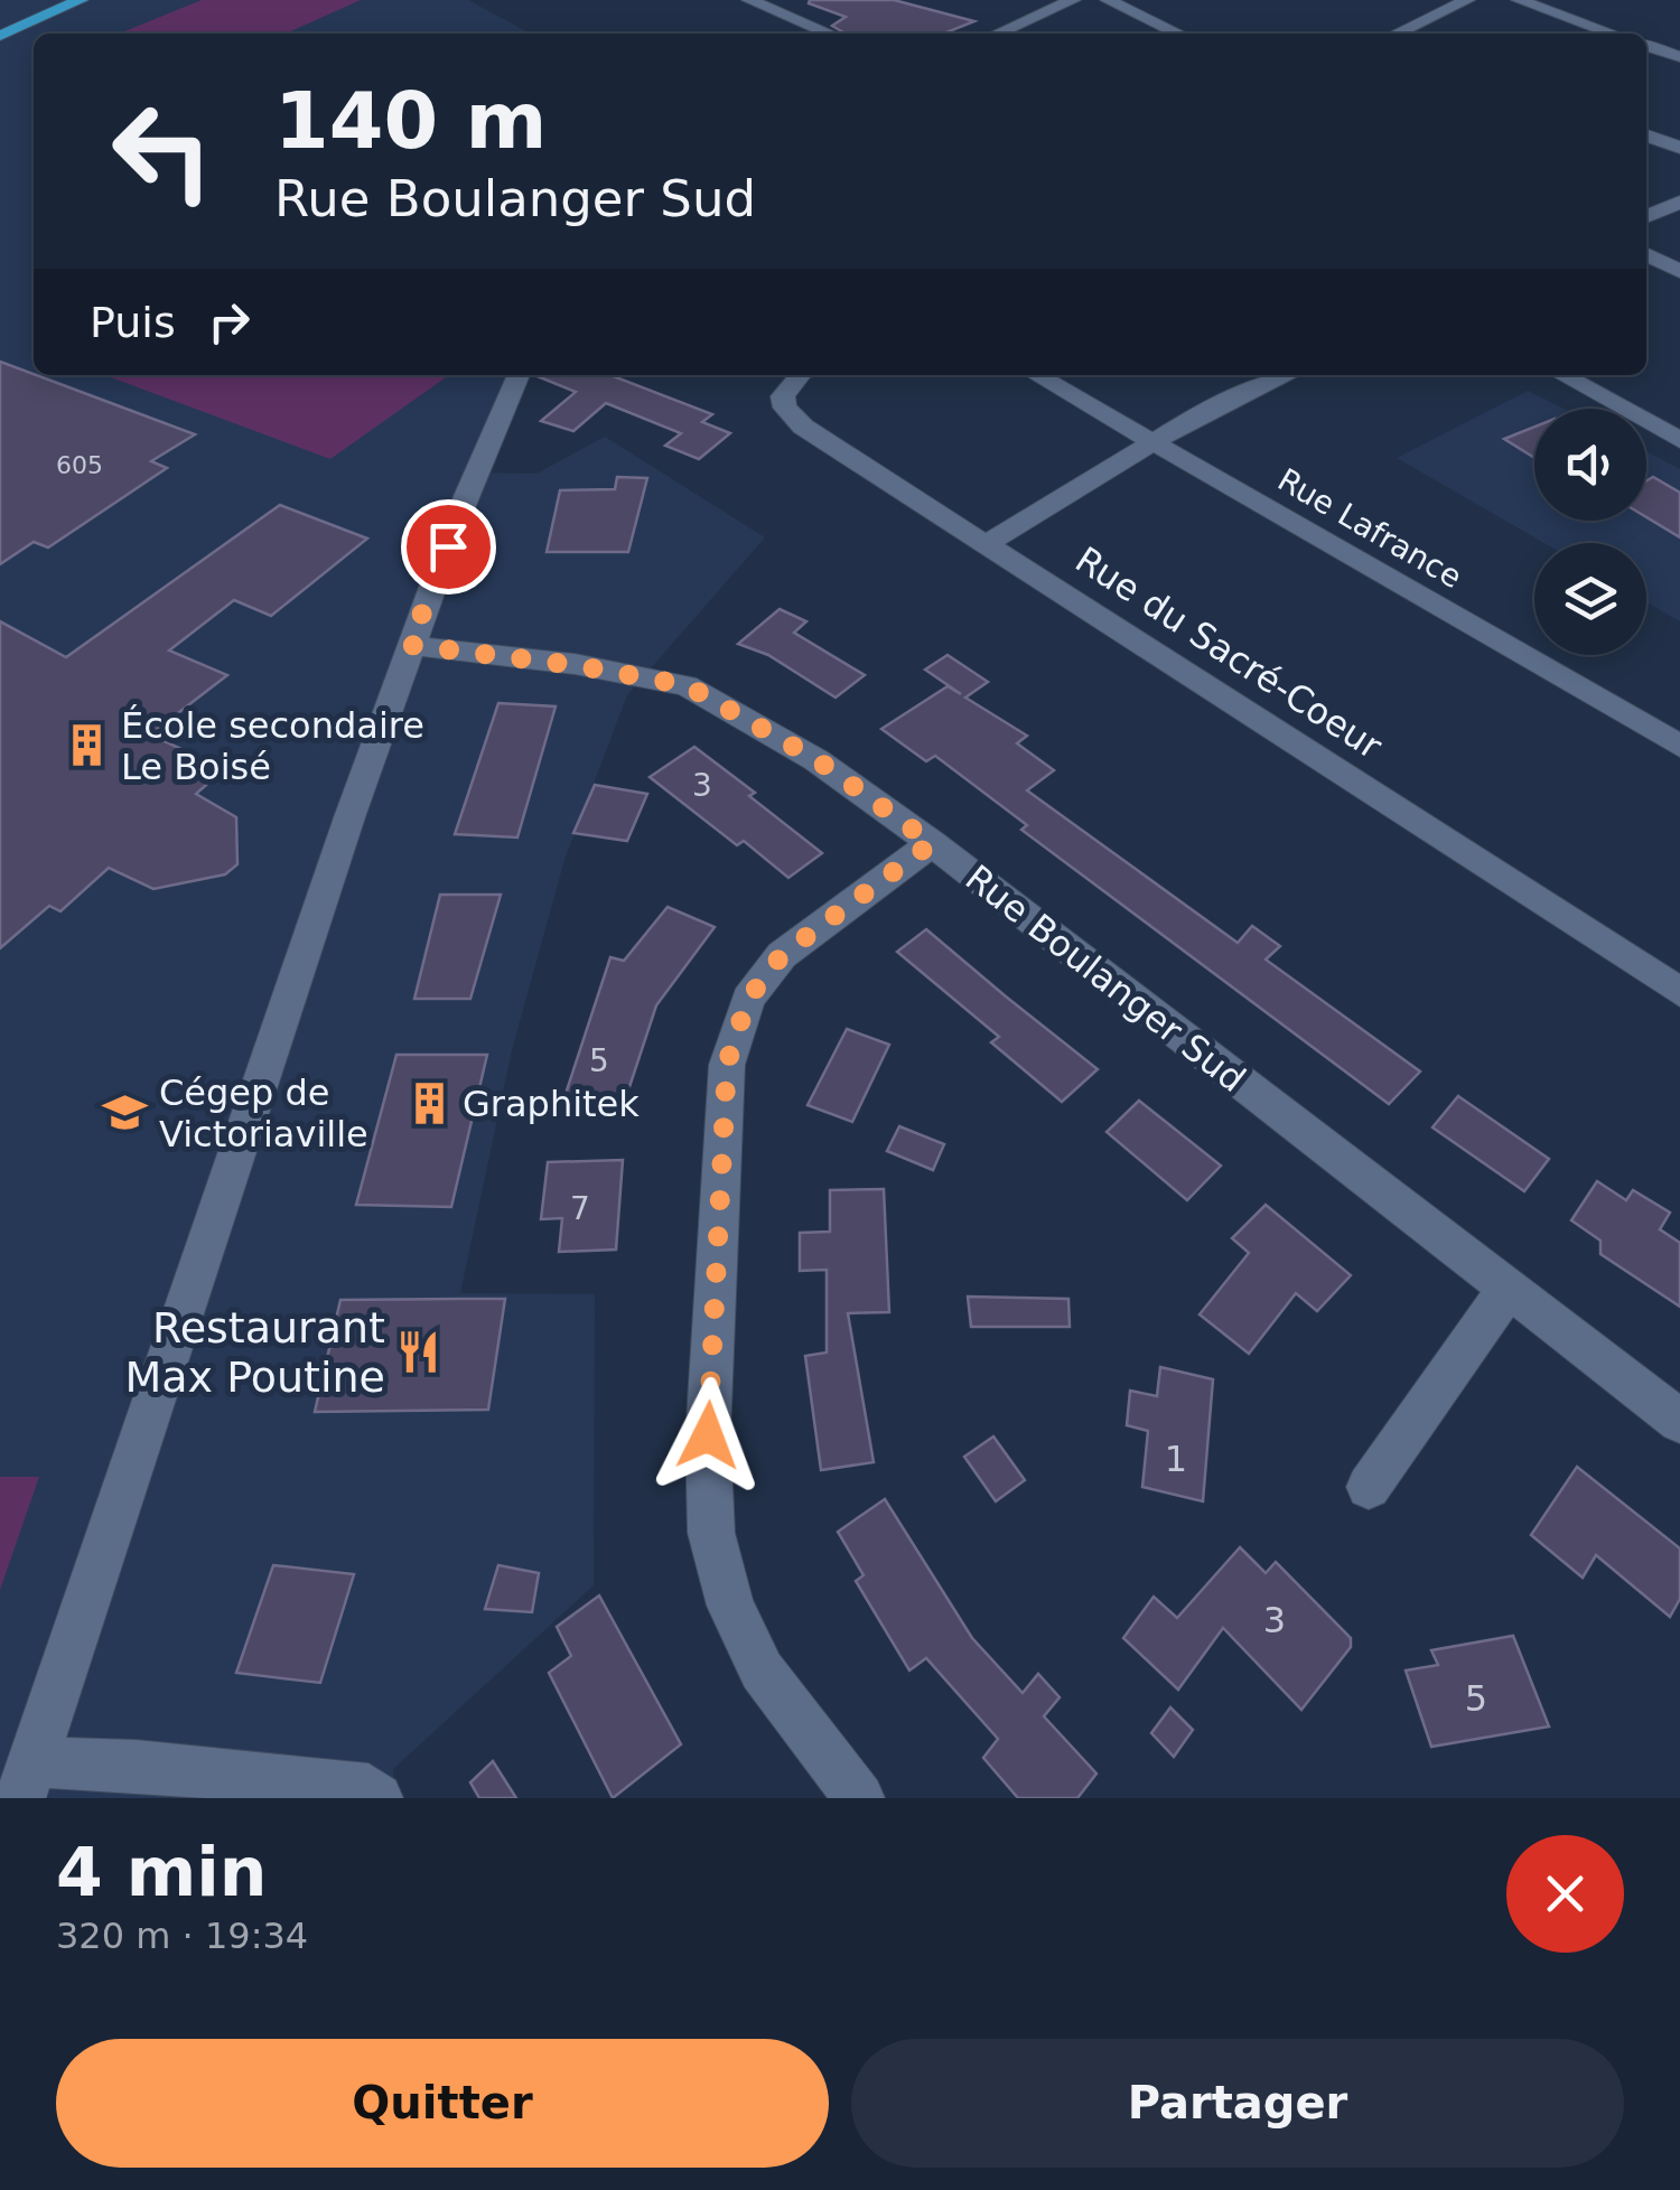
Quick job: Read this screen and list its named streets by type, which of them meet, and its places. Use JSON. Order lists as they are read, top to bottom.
{
  "streets": {
    "street": ["Rue Lafrance", "Rue du Sacré-Coeur", "Rue Boulanger Sud"]
  },
  "places": {
    "building": ["École secondaire Le Boisé", "Graphitek"],
    "school or university": ["Cégep de Victoriaville"],
    "restaurant": ["Restaurant Max Poutine"]
  },
  "house_numbers": [
    "605",
    "3",
    "5",
    "7",
    "1",
    "3",
    "5"
  ],
  "page": {
    "turn": ["140 m", "Rue Boulanger Sud"],
    "then": "Puis",
    "heading": ["4 min", "320 m · 19:34"],
    "buttons": ["Quitter", "Partager"]
  }
}
